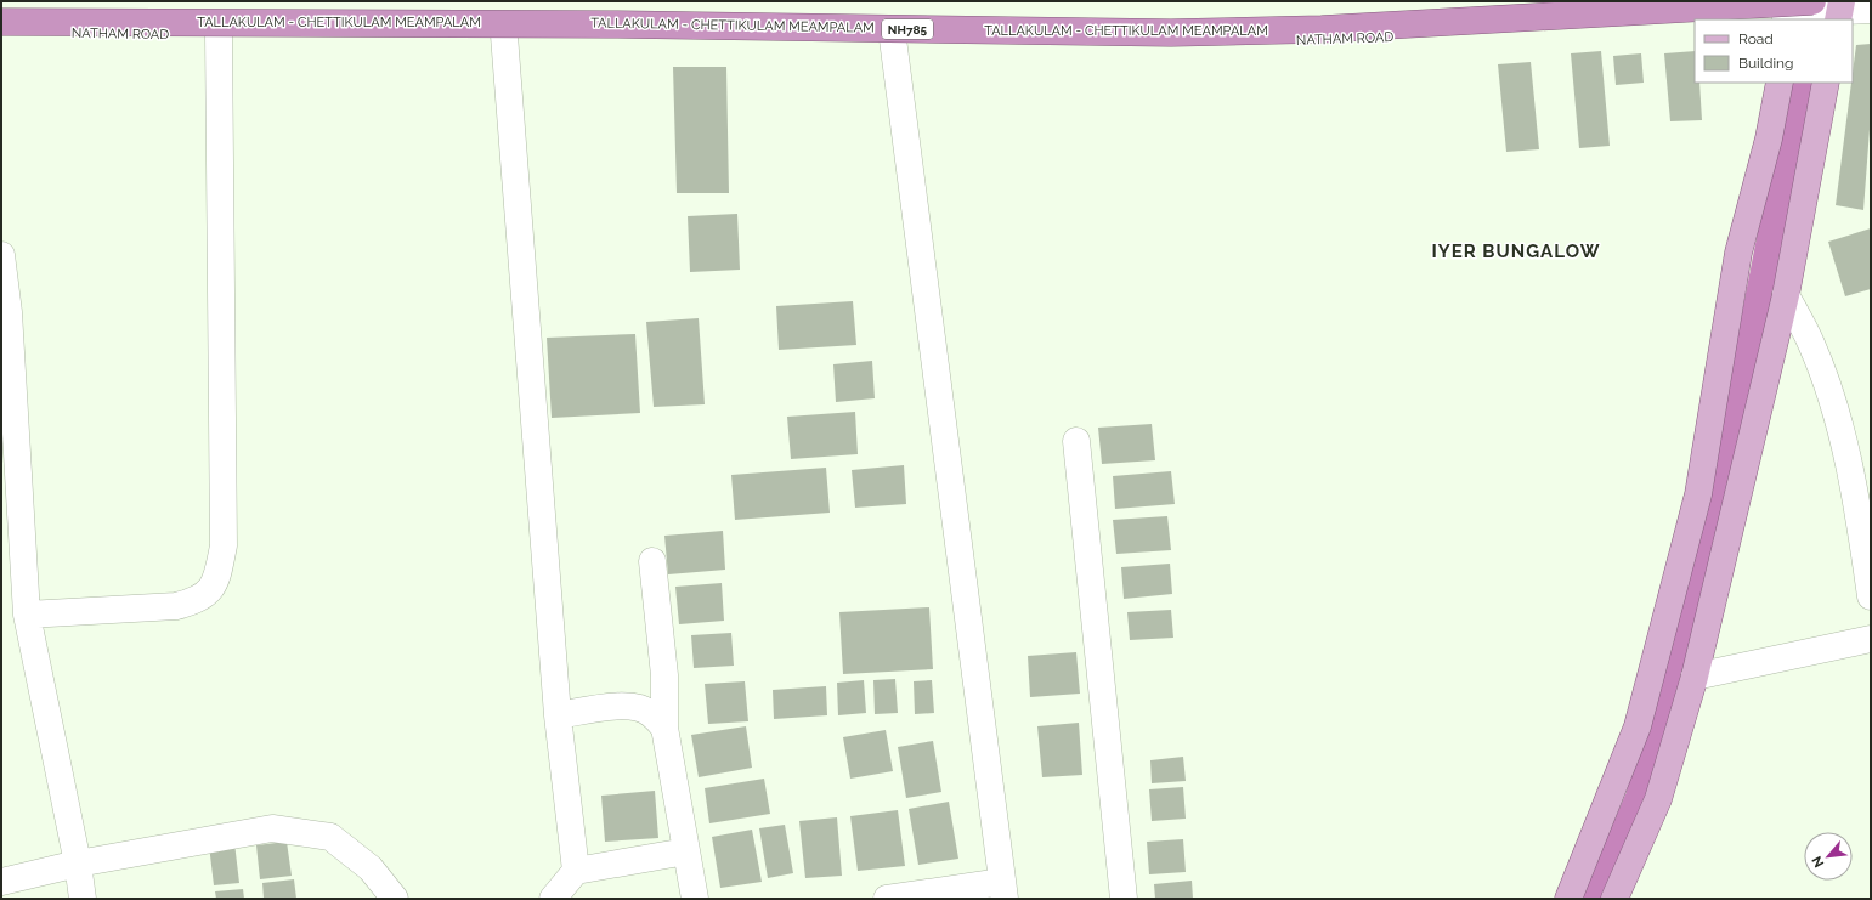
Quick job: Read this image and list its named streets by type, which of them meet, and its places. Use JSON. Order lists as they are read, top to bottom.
{
  "streets": {
    "highway": ["TALLAKULAM - CHETTIKULAM MEAMPALAM", "NH785"],
    "street": ["NATHAM ROAD"]
  },
  "crossings": [
    ["TALLAKULAM - CHETTIKULAM MEAMPALAM", "NATHAM ROAD"]
  ],
  "districts": ["IYER BUNGALOW"],
  "legend": ["Road", "Building"],
  "north": "bottom left"
}
